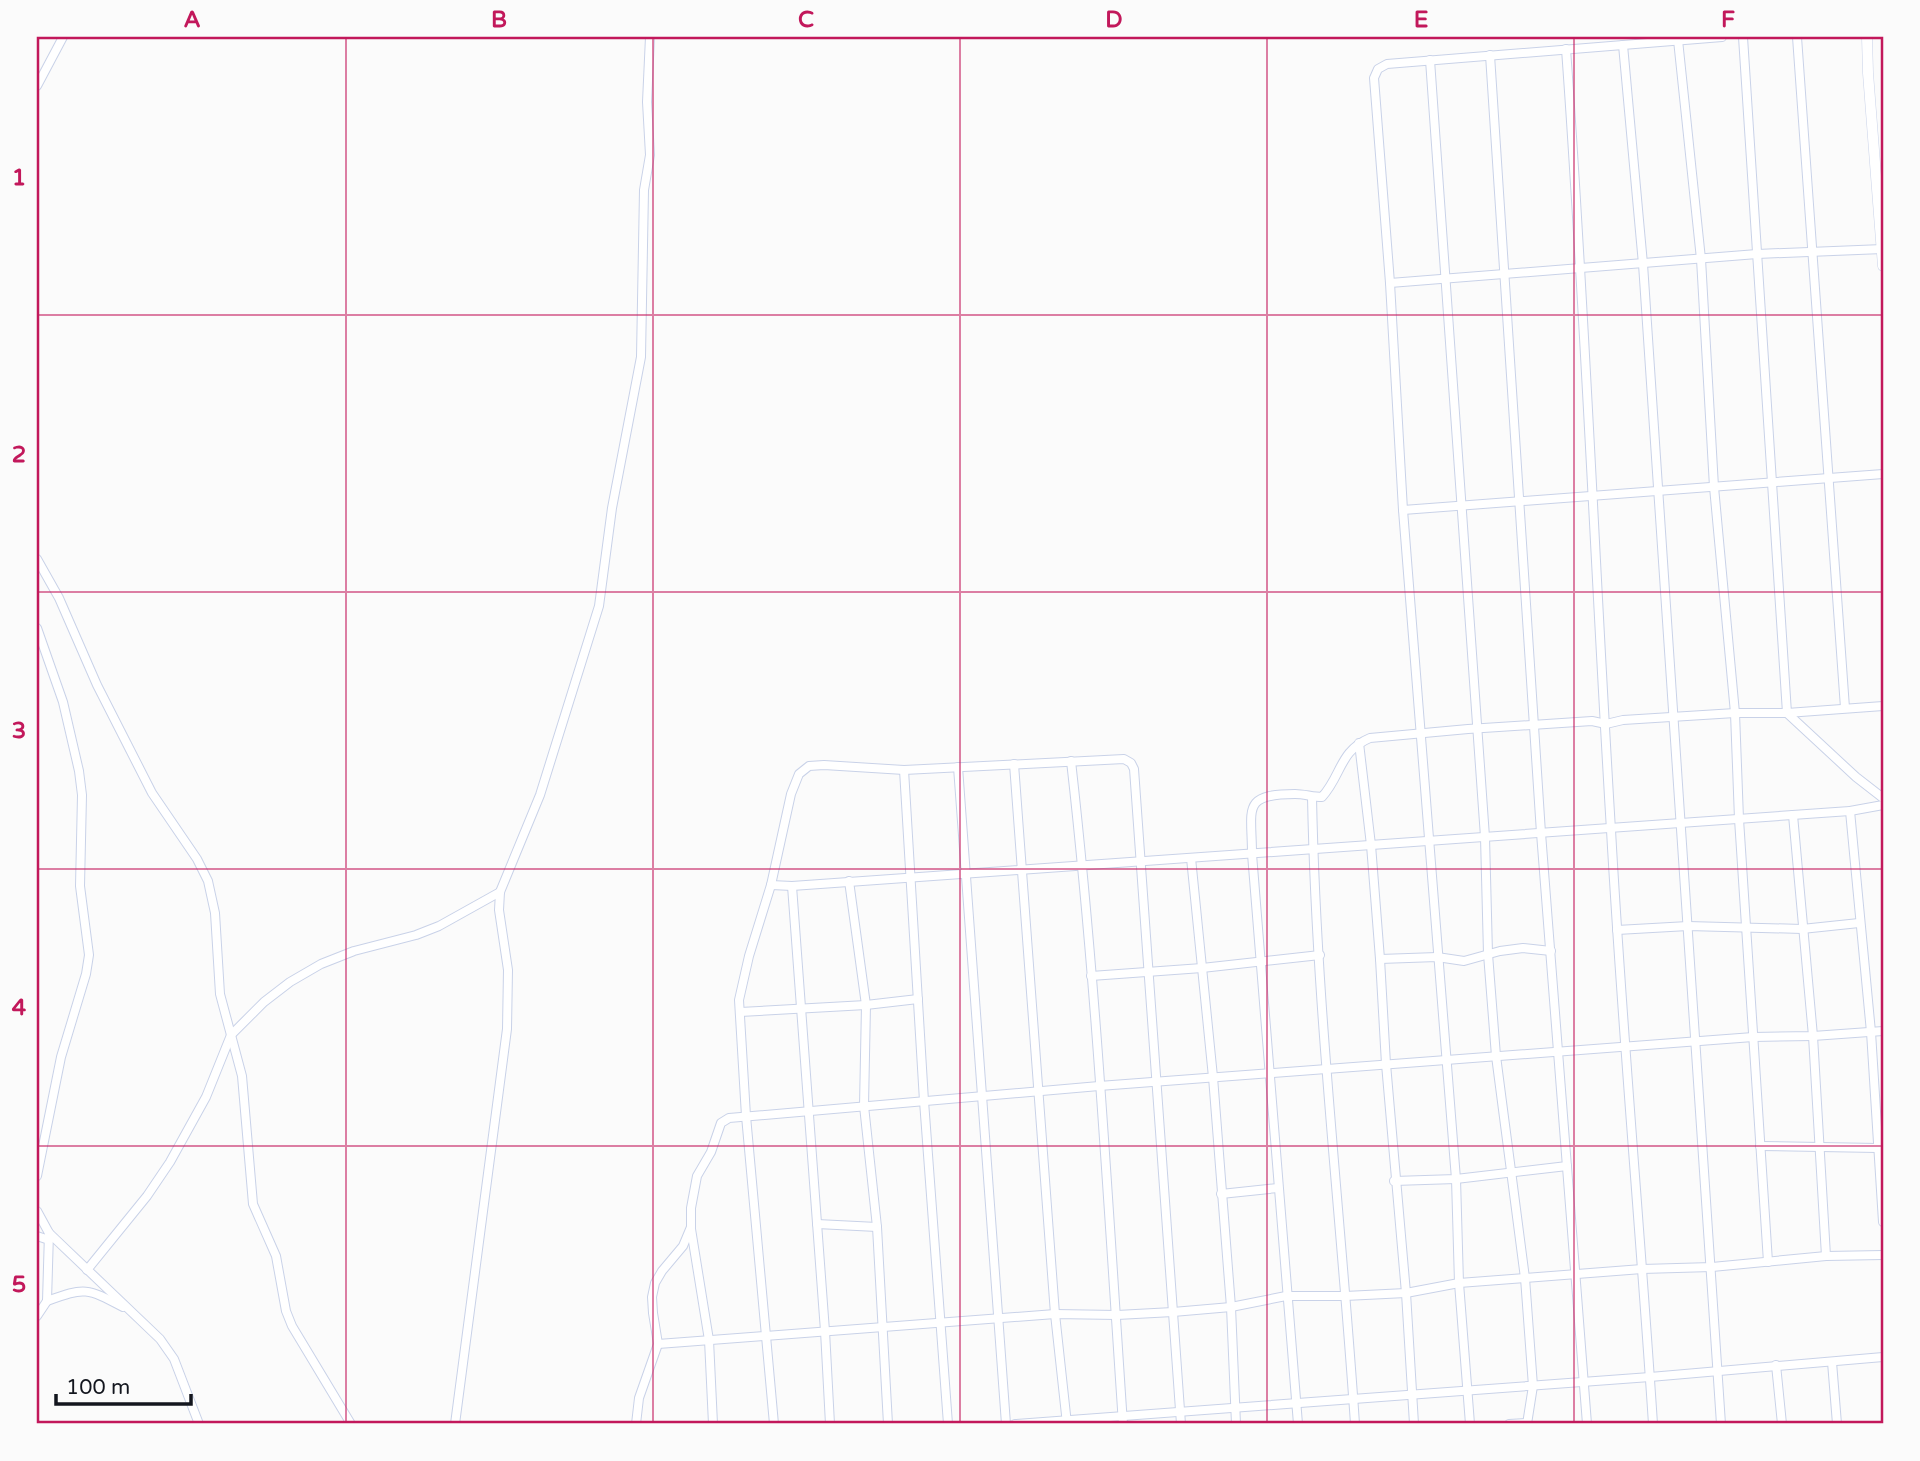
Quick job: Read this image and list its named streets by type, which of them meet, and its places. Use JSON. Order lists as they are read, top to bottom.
{
  "scale_bar": "100 m",
  "grid": {
    "columns": [
      "A",
      "B",
      "C",
      "D",
      "E",
      "F"
    ],
    "rows": [
      "1",
      "2",
      "3",
      "4",
      "5"
    ]
  }
}
